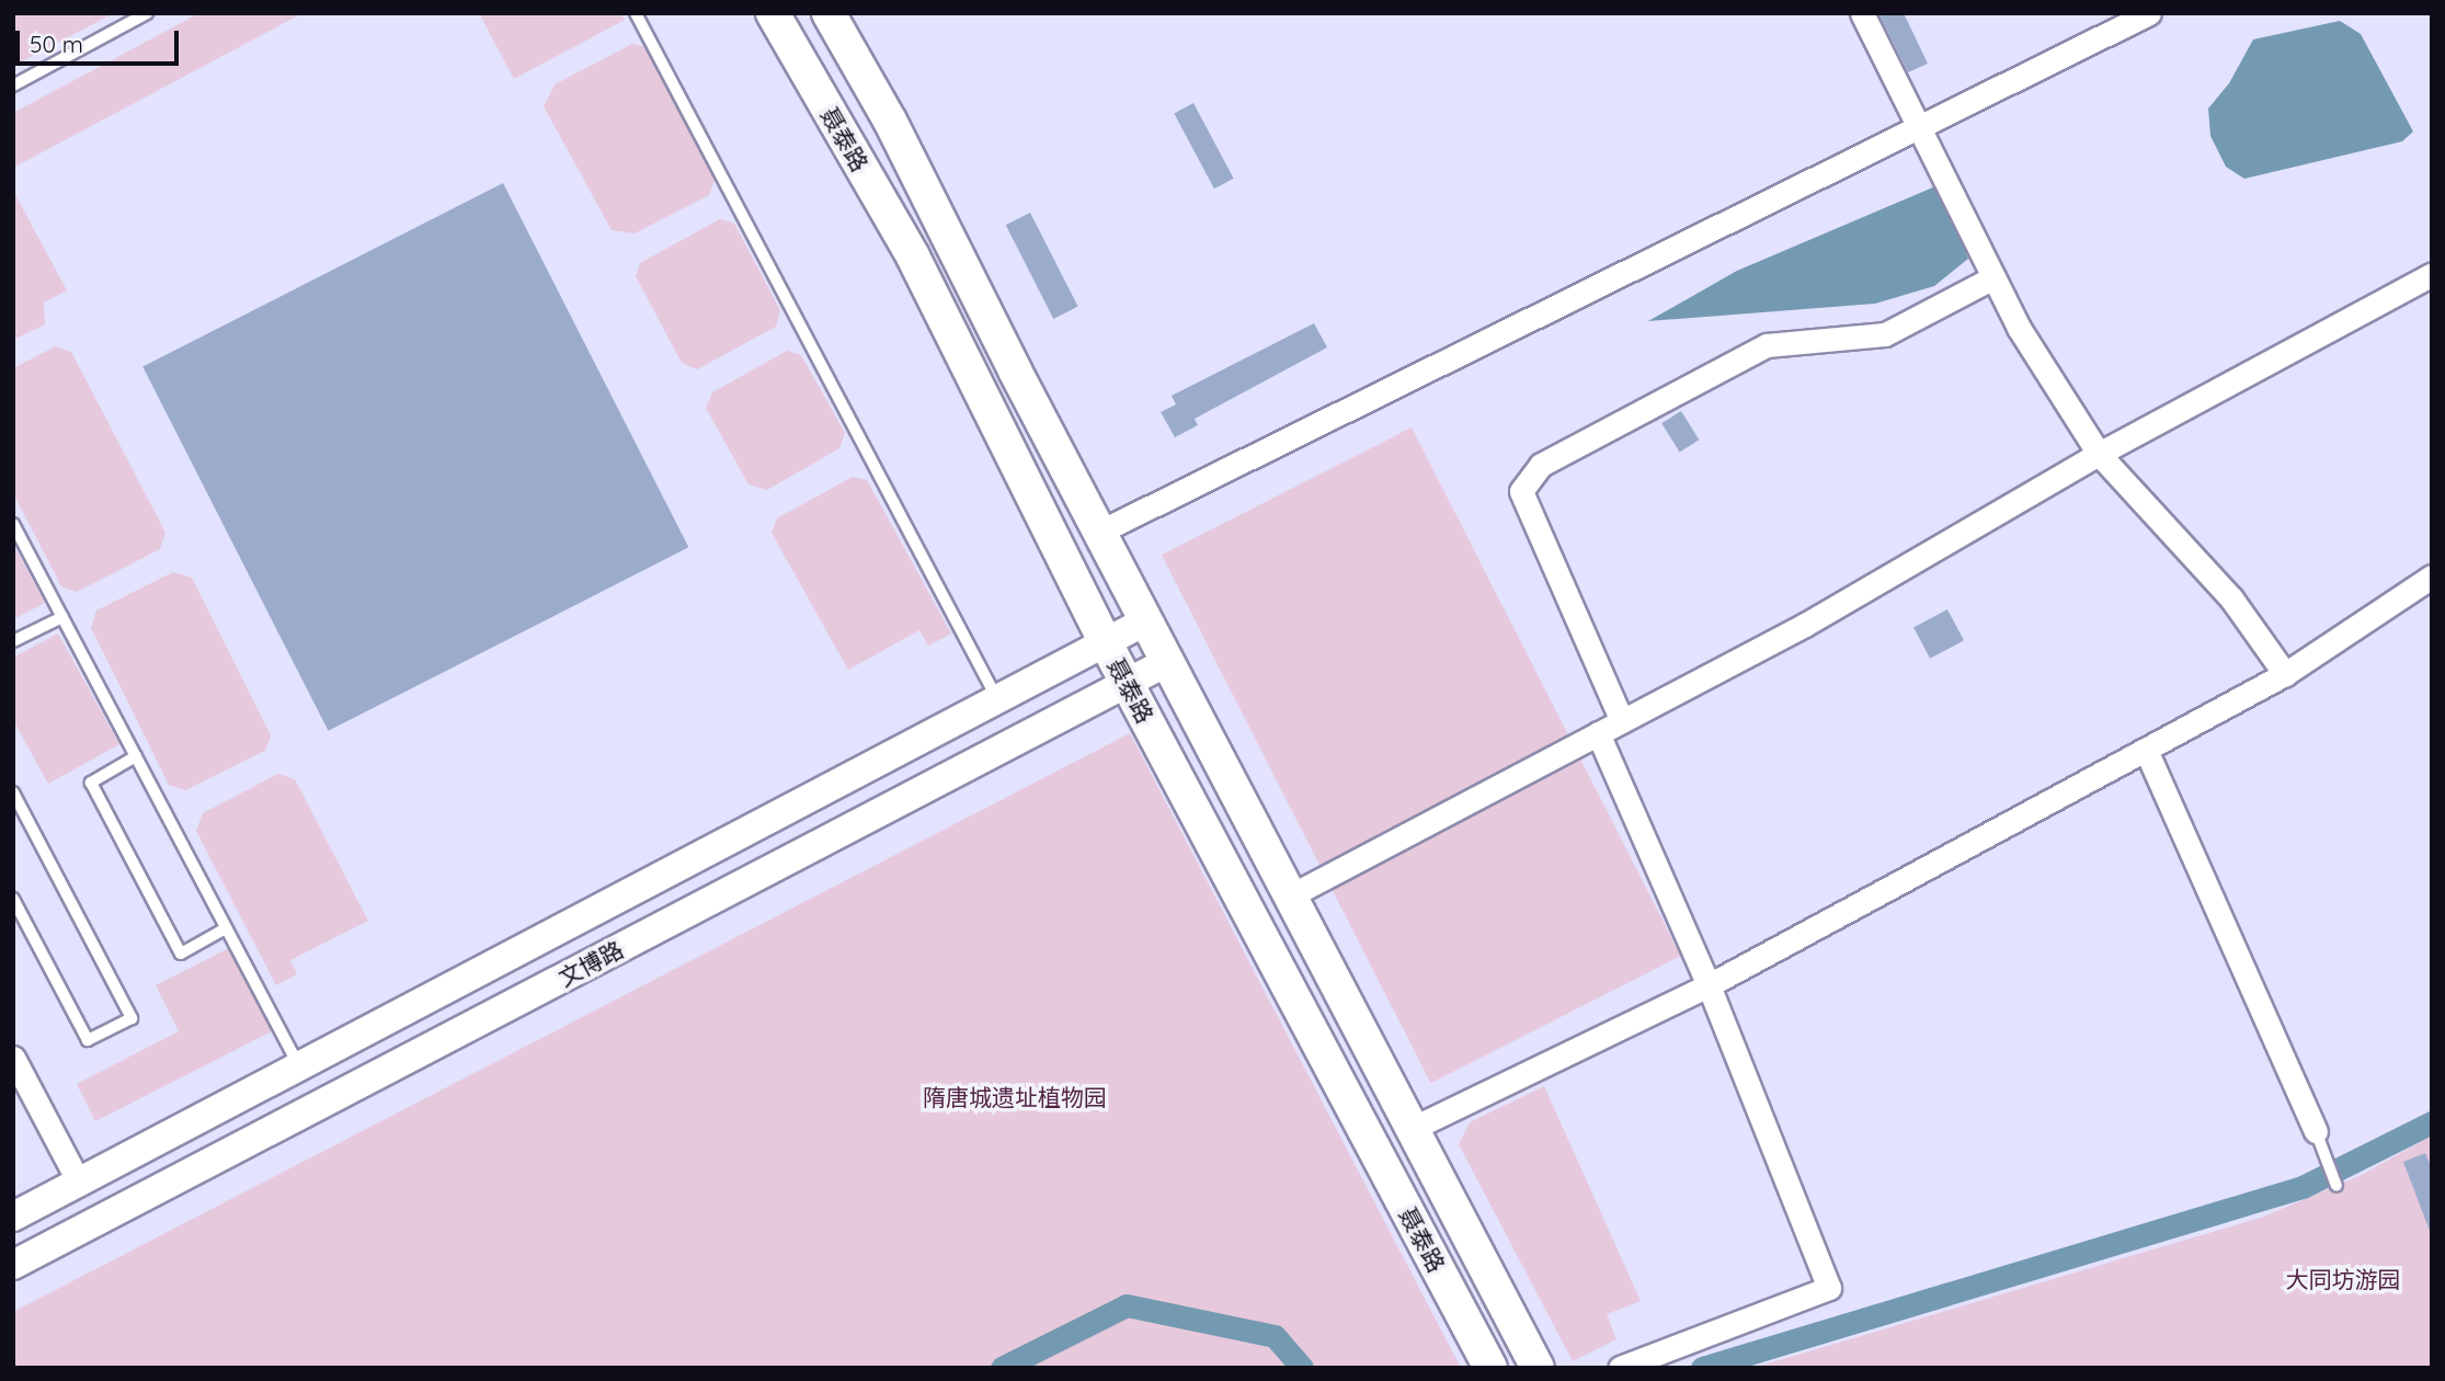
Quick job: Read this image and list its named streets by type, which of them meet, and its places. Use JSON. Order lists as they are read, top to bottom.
{
  "streets": {
    "main road": ["聂泰路"],
    "street": ["文博路"]
  },
  "crossings": [
    ["聂泰路", "文博路"]
  ],
  "parks": ["隋唐城遗址植物园", "大同坊游园"],
  "scale_bar": "50 m"
}
